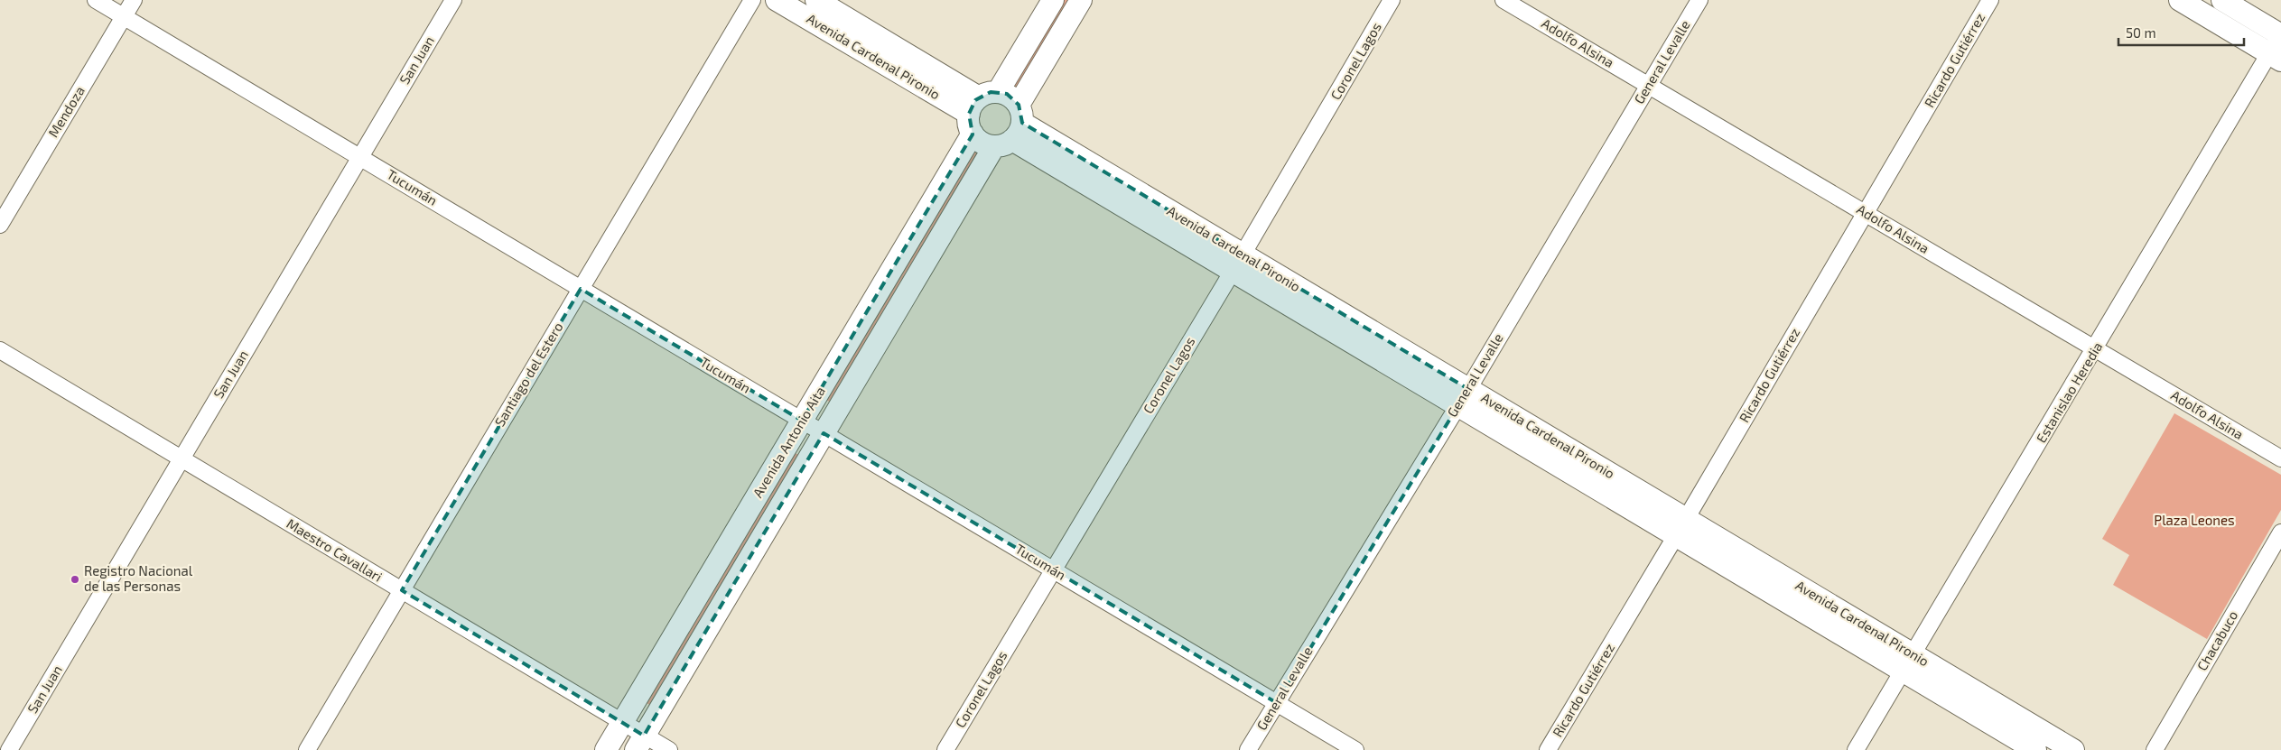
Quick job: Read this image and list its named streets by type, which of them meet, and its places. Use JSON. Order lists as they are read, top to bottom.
{
  "streets": {
    "main road": ["Avenida Cardenal Pironio", "Avenida Antonio Aita"],
    "street": [
      "Adolfo Alsina",
      "San Juan",
      "Ricardo Gutiérrez",
      "Coronel Lagos",
      "General Levalle",
      "Mendoza",
      "Tucumán",
      "Santiago del Estero",
      "Estanislao Heredia",
      "Maestro Cavallari",
      "Chacabuco"
    ]
  },
  "crossings": [
    ["Adolfo Alsina", "Ricardo Gutiérrez"],
    ["Adolfo Alsina", "General Levalle"],
    ["Adolfo Alsina", "Estanislao Heredia"],
    ["Avenida Cardenal Pironio", "Ricardo Gutiérrez"],
    ["Avenida Cardenal Pironio", "Coronel Lagos"],
    ["Avenida Cardenal Pironio", "General Levalle"],
    ["Avenida Cardenal Pironio", "Estanislao Heredia"],
    ["Avenida Cardenal Pironio", "Avenida Antonio Aita"],
    ["San Juan", "Tucumán"],
    ["San Juan", "Maestro Cavallari"],
    ["Coronel Lagos", "Tucumán"],
    ["General Levalle", "Tucumán"],
    ["Mendoza", "Tucumán"],
    ["Tucumán", "Santiago del Estero"],
    ["Tucumán", "Avenida Antonio Aita"],
    ["Santiago del Estero", "Maestro Cavallari"],
    ["Avenida Antonio Aita", "Maestro Cavallari"]
  ],
  "parks": ["Plaza Leones"],
  "places": ["Registro Nacional de las Personas"],
  "scale_bar": "50 m"
}
